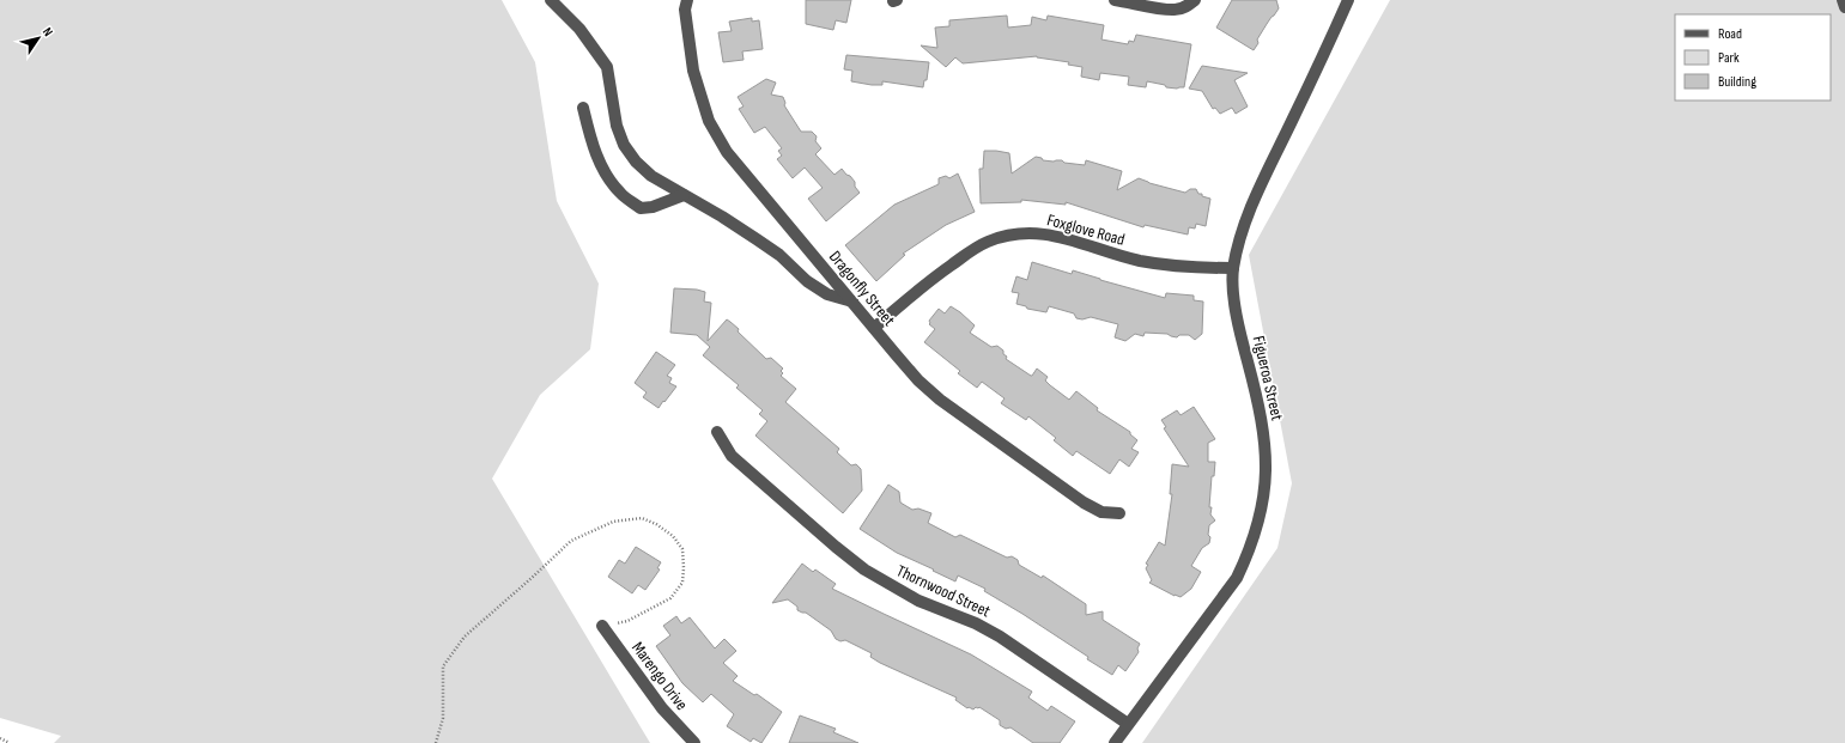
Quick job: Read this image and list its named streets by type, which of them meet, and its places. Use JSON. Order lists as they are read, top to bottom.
{
  "streets": {
    "street": [
      "Foxglove Road",
      "Dragonfly Street",
      "Figueroa Street",
      "Thornwood Street",
      "Marengo Drive"
    ]
  },
  "crossings": [
    ["Foxglove Road", "Dragonfly Street"],
    ["Foxglove Road", "Figueroa Street"],
    ["Figueroa Street", "Thornwood Street"]
  ],
  "legend": ["Road", "Park", "Building"],
  "north": "top right"
}
